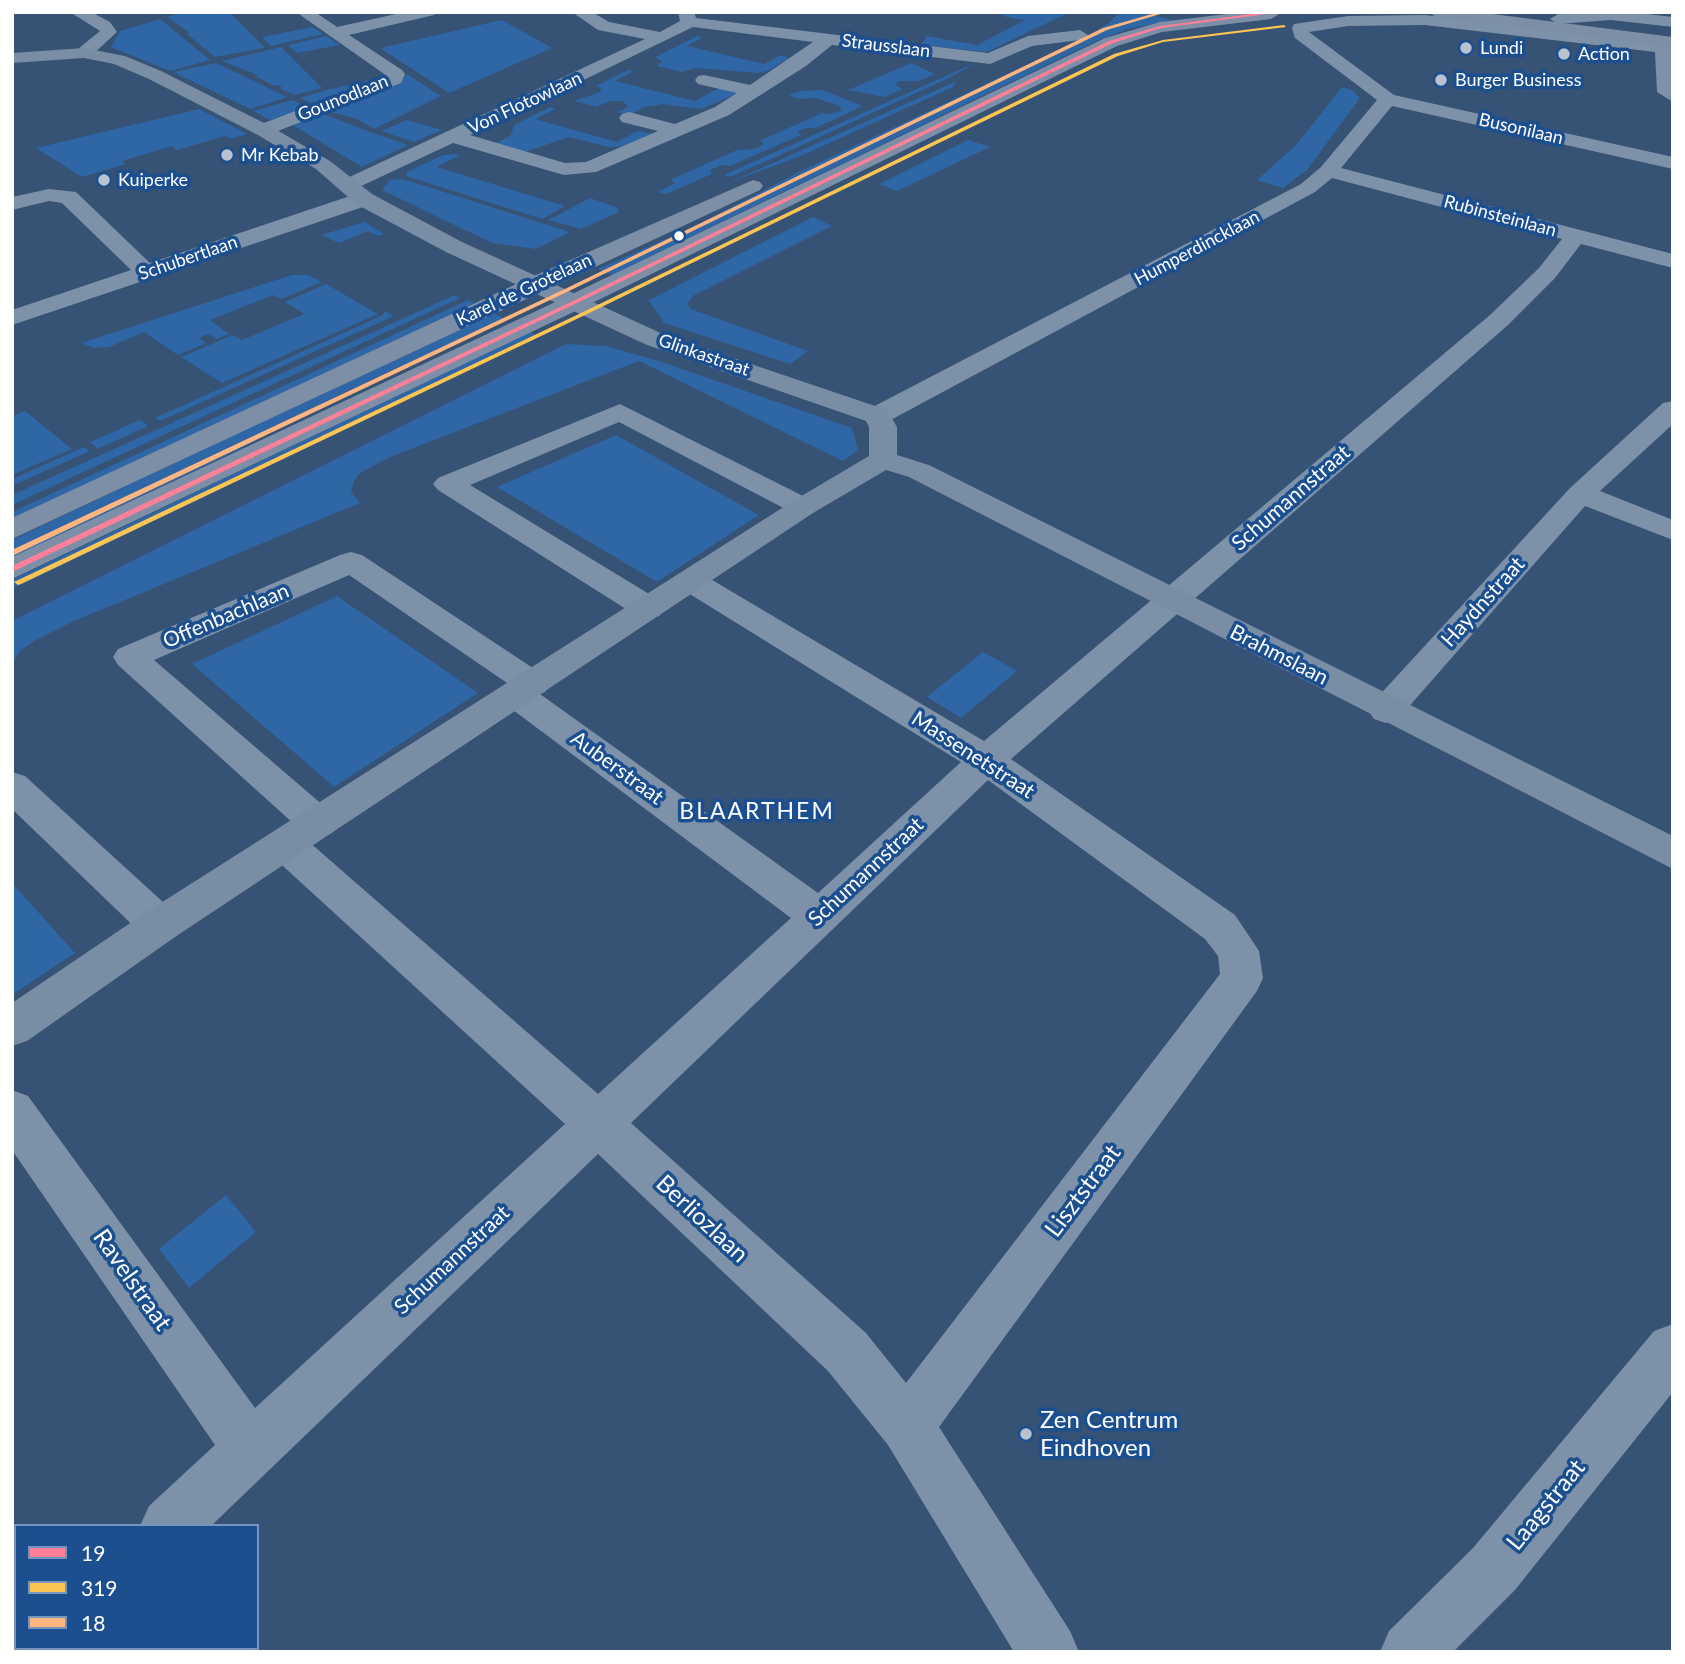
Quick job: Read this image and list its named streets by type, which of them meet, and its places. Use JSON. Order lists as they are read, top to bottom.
{
  "streets": {
    "main road": ["Karel de Grotelaan"],
    "street": [
      "Strausslaan",
      "Gounodlaan",
      "Von Flotowlaan",
      "Busonilaan",
      "Rubinsteinlaan",
      "Humperdincklaan",
      "Schubertlaan",
      "Glinkastraat",
      "Schumannstraat",
      "Haydnstraat",
      "Offenbachlaan",
      "Brahmslaan",
      "Massenetstraat",
      "Auberstraat",
      "Lisztstraat",
      "Berliozlaan",
      "Ravelstraat",
      "Laagstraat"
    ]
  },
  "crossings": [
    ["Strausslaan", "Von Flotowlaan"],
    ["Strausslaan", "Karel de Grotelaan"],
    ["Gounodlaan", "Glinkastraat"],
    ["Von Flotowlaan", "Schubertlaan"],
    ["Von Flotowlaan", "Glinkastraat"],
    ["Busonilaan", "Humperdincklaan"],
    ["Rubinsteinlaan", "Humperdincklaan"],
    ["Rubinsteinlaan", "Schumannstraat"],
    ["Humperdincklaan", "Glinkastraat"],
    ["Schubertlaan", "Glinkastraat"],
    ["Karel de Grotelaan", "Glinkastraat"],
    ["Schumannstraat", "Brahmslaan"],
    ["Schumannstraat", "Massenetstraat"],
    ["Schumannstraat", "Auberstraat"],
    ["Schumannstraat", "Berliozlaan"],
    ["Schumannstraat", "Ravelstraat"],
    ["Haydnstraat", "Brahmslaan"],
    ["Offenbachlaan", "Auberstraat"],
    ["Offenbachlaan", "Berliozlaan"],
    ["Massenetstraat", "Lisztstraat"],
    ["Lisztstraat", "Berliozlaan"]
  ],
  "districts": ["BLAARTHEM"],
  "places": [
    "Lundi",
    "Action",
    "Burger Business",
    "Mr Kebab",
    "Kuiperke",
    "Zen Centrum Eindhoven"
  ],
  "lines": ["transit line 19", "transit line 18", "transit line 319"],
  "legend": ["19", "319", "18"]
}
